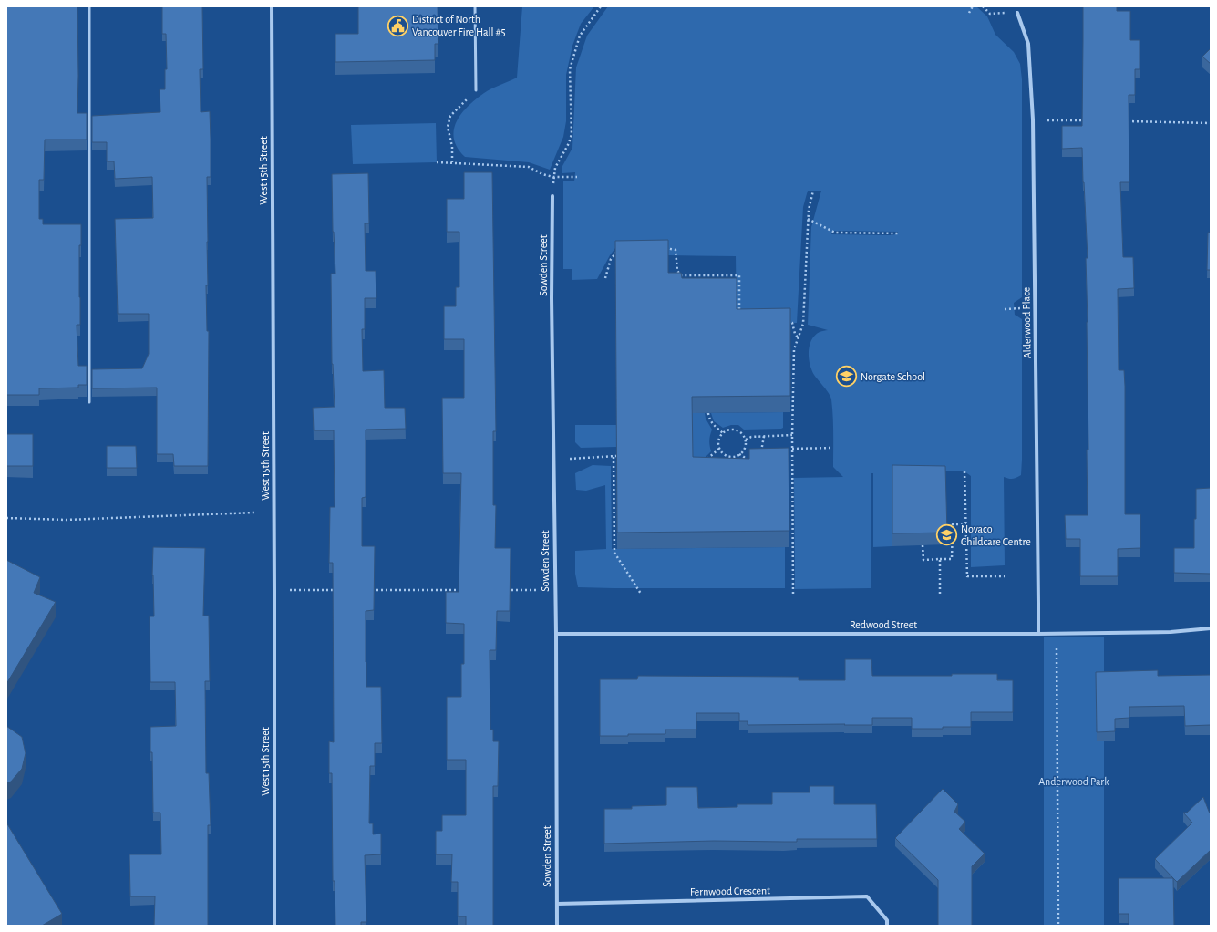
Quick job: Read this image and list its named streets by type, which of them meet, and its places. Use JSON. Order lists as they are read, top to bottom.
{
  "streets": {
    "street": [
      "West 15th Street",
      "Sowden Street",
      "Alderwood Place",
      "Redwood Street",
      "Fernwood Crescent"
    ]
  },
  "crossings": [
    ["Sowden Street", "Redwood Street"],
    ["Sowden Street", "Fernwood Crescent"],
    ["Alderwood Place", "Redwood Street"]
  ],
  "parks": ["Anderwood Park"],
  "places": {
    "public building": ["District of North Vancouver Fire Hall #5"],
    "school or university": ["Norgate School", "Novaco Childcare Centre"]
  }
}
